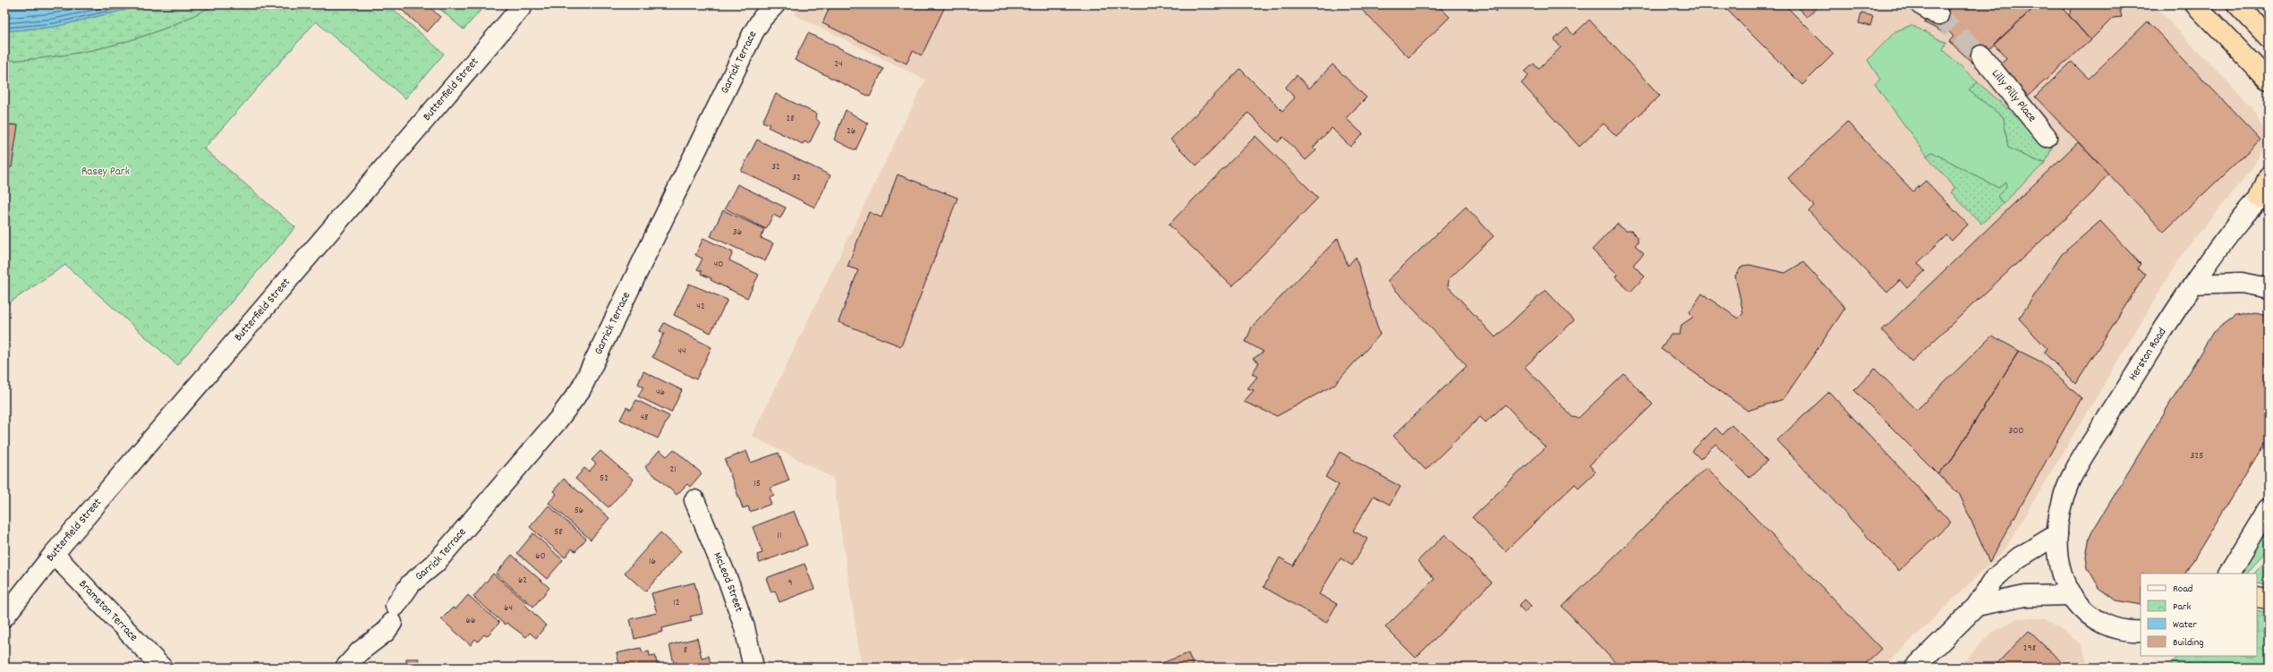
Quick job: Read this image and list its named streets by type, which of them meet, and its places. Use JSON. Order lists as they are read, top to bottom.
{
  "streets": {
    "street": [
      "Garrick Terrace",
      "Butterfield Street",
      "Lilly Pilly Place",
      "Herston Road",
      "McLeod Street",
      "Bramston Terrace"
    ]
  },
  "crossings": [
    ["Butterfield Street", "Bramston Terrace"]
  ],
  "parks": ["Rasey Park"],
  "house_numbers": [
    "24",
    "28",
    "26",
    "32",
    "32",
    "36",
    "40",
    "42",
    "44",
    "46",
    "48",
    "300",
    "325",
    "21",
    "52",
    "15",
    "56",
    "58",
    "11",
    "60",
    "16",
    "62",
    "9",
    "12",
    "64",
    "66",
    "298",
    "8"
  ],
  "legend": [
    "Road",
    "Park",
    "Water",
    "Building"
  ]
}
